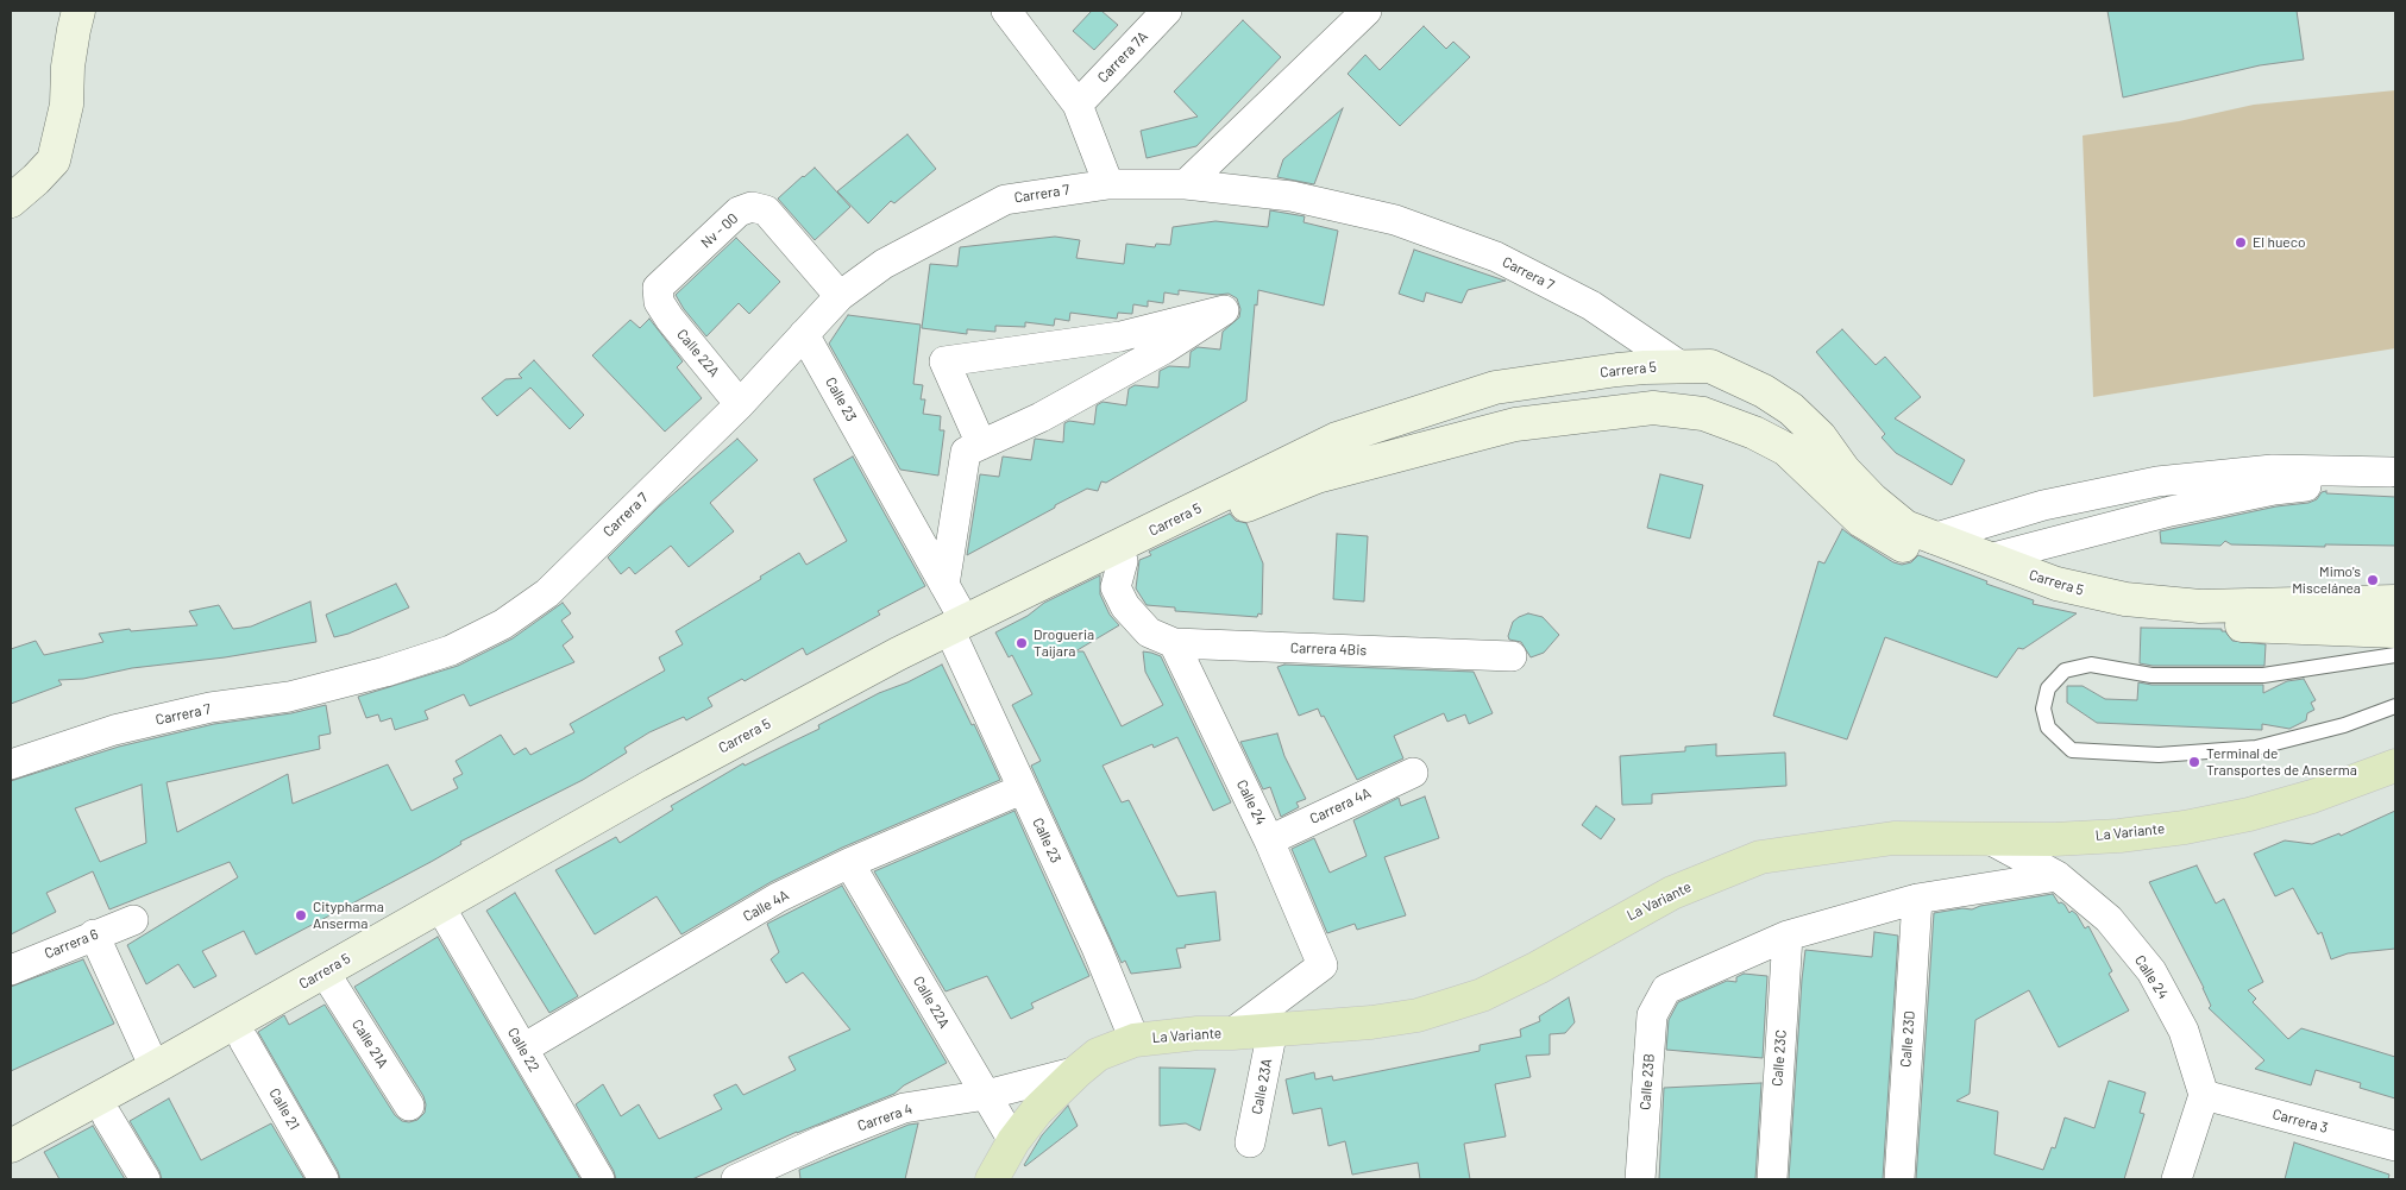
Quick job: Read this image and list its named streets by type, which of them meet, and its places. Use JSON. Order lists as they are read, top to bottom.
{
  "streets": {
    "main road": ["La Variante"],
    "street": [
      "Carrera 7A",
      "Carrera 7",
      "Nv - 00",
      "Calle 22A",
      "Carrera 5",
      "Calle 23",
      "Carrera 4Bis",
      "Calle 24",
      "Carrera 4A",
      "Calle 4A",
      "Carrera 6",
      "Calle 23D",
      "Calle 21A",
      "Calle 22",
      "Calle 23C",
      "Calle 23B",
      "Calle 23A",
      "Calle 21",
      "Carrera 4",
      "Carrera 3"
    ]
  },
  "crossings": [
    ["Carrera 7", "Nv - 00"],
    ["Carrera 7", "Calle 22A"],
    ["Carrera 7", "Carrera 5"],
    ["Carrera 7", "Calle 23"],
    ["Nv - 00", "Calle 22A"],
    ["Calle 22A", "La Variante"],
    ["Calle 22A", "Calle 4A"],
    ["Calle 22A", "Carrera 4"],
    ["Carrera 5", "Calle 23"],
    ["Carrera 5", "Calle 24"],
    ["Carrera 5", "Calle 21A"],
    ["Carrera 5", "Calle 22"],
    ["Carrera 5", "Calle 21"],
    ["Calle 23", "La Variante"],
    ["Calle 23", "Calle 4A"],
    ["Carrera 4Bis", "Calle 24"],
    ["Calle 24", "Carrera 4A"],
    ["Calle 24", "La Variante"],
    ["Calle 24", "Carrera 3"],
    ["La Variante", "Calle 23A"],
    ["La Variante", "Carrera 4"],
    ["Calle 4A", "Calle 22"],
    ["Calle 23C", "Calle 23B"]
  ],
  "places": [
    "El hueco",
    "Mimo's Miscelánea",
    "Drogueria Taijara",
    "Terminal de Transportes de Anserma",
    "Citypharma Anserma"
  ]
}
